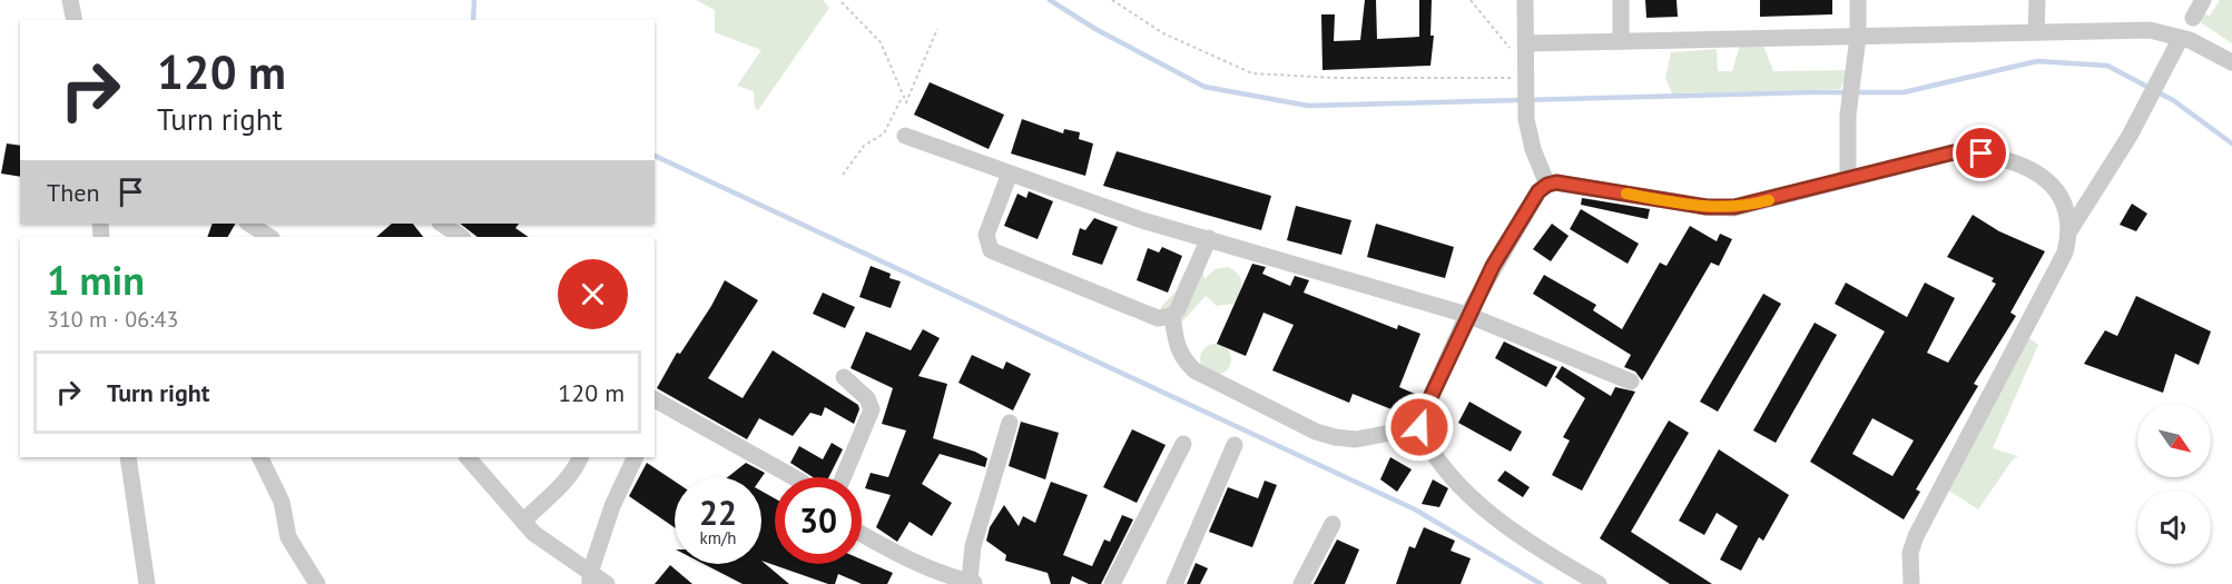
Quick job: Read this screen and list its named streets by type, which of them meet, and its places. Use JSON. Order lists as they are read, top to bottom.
{
  "north": "bottom right",
  "page": {
    "turn": ["120 m", "Turn right"],
    "then": "Then",
    "heading": ["1 min", "310 m · 06:43"],
    "list": [
      {
        "name": "Turn right",
        "value": "120 m"
      }
    ],
    "speed": "22 km/h",
    "limit": "30"
  }
}
